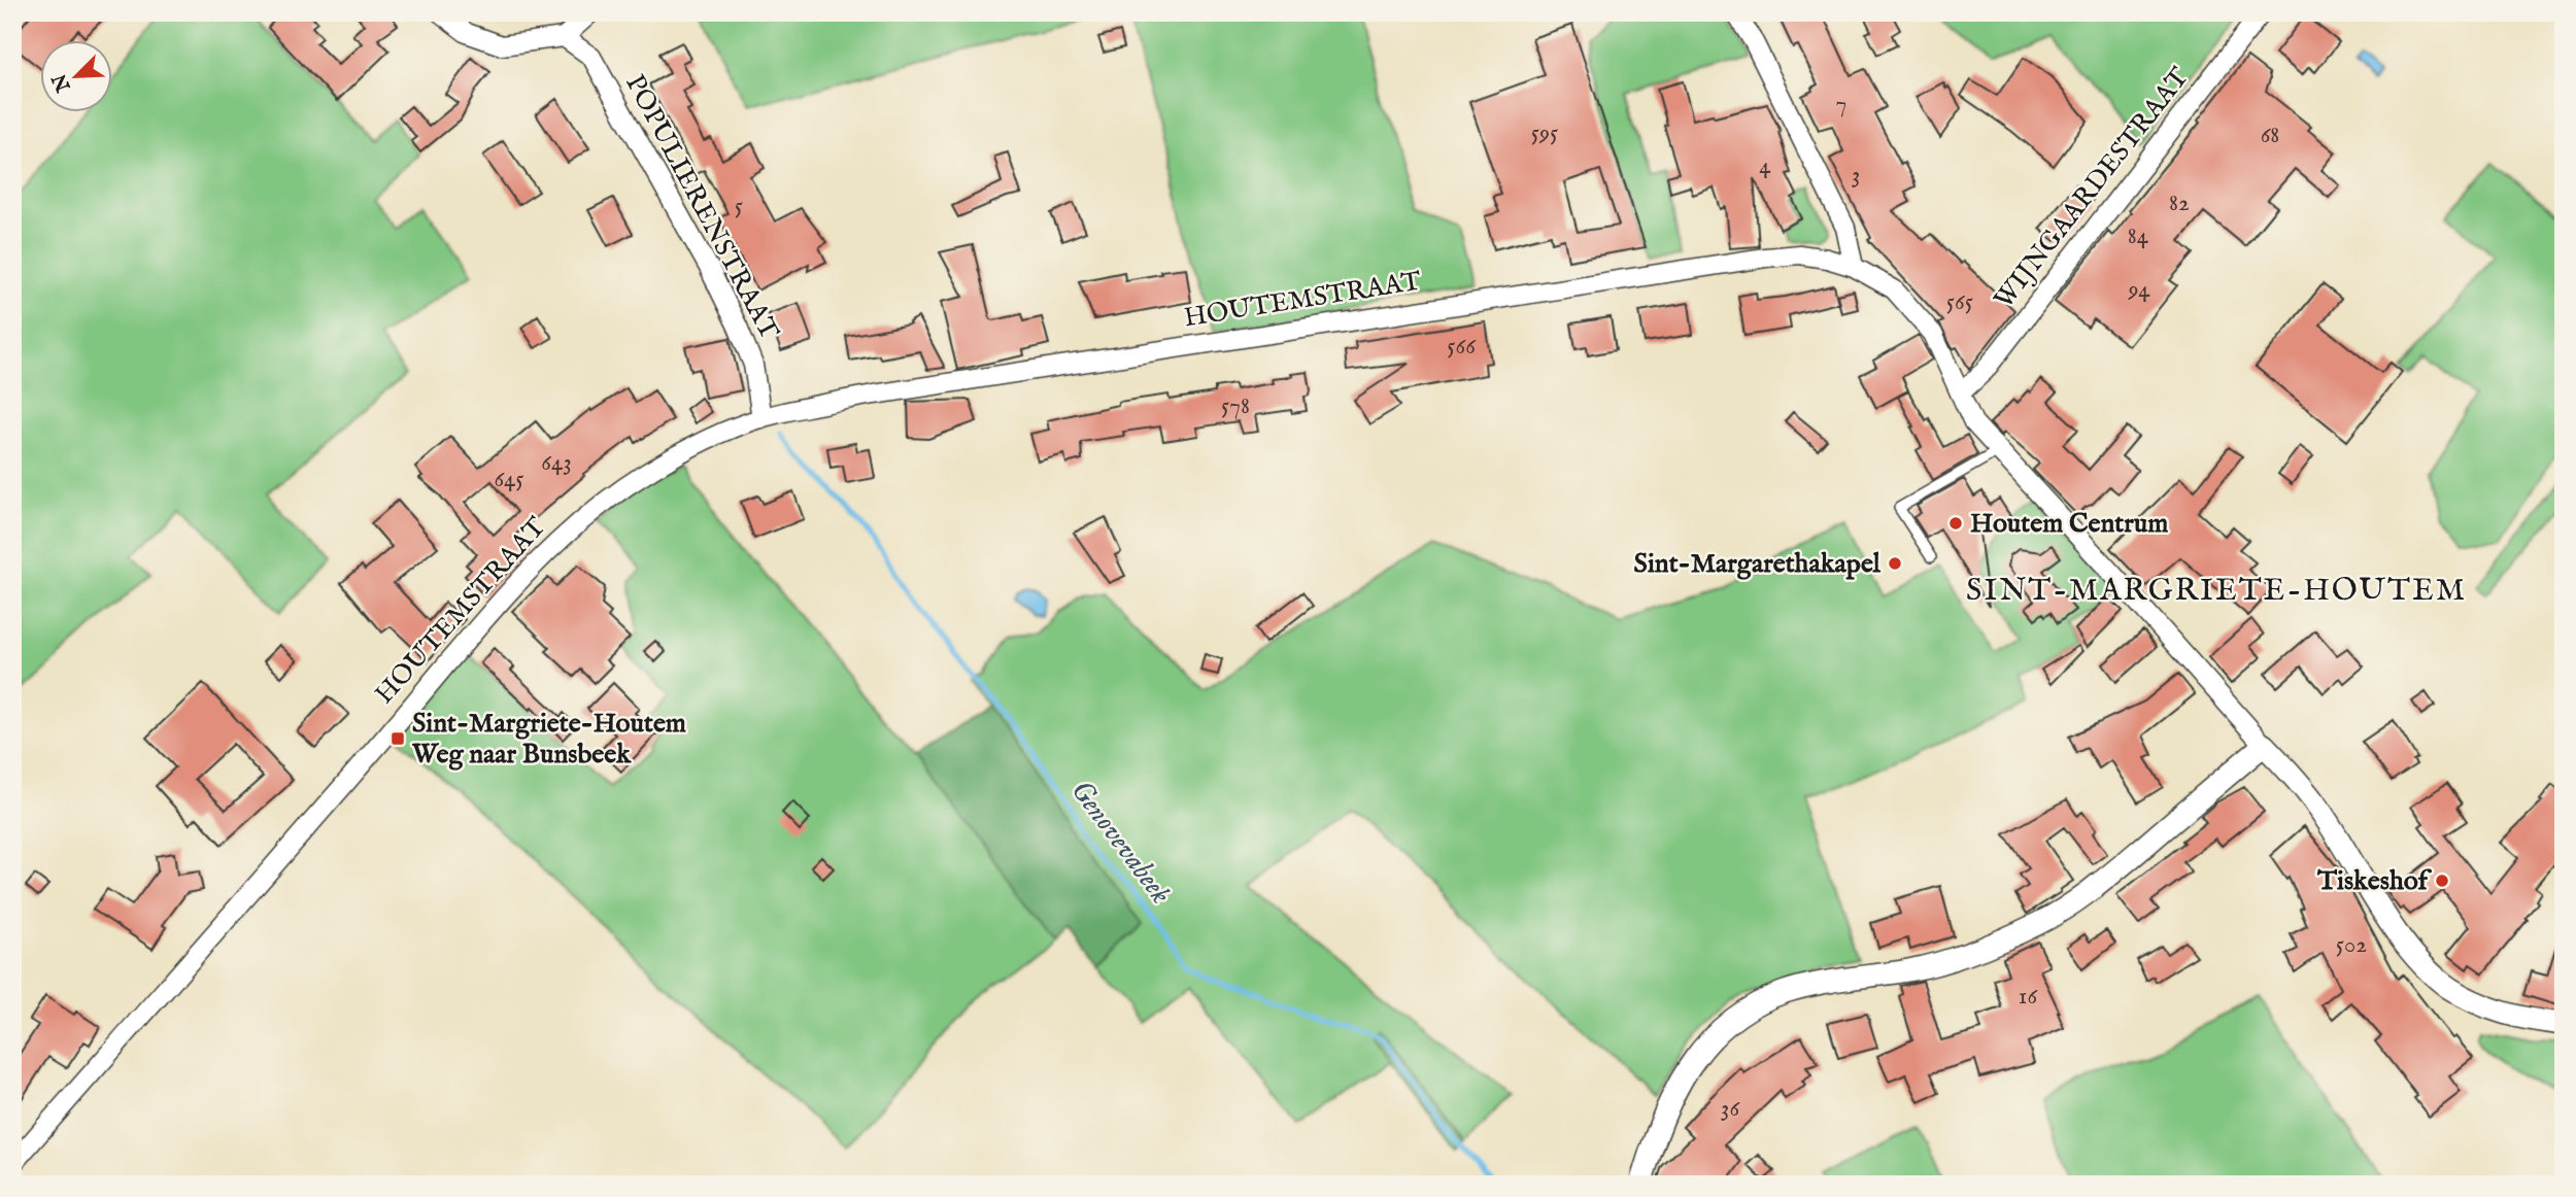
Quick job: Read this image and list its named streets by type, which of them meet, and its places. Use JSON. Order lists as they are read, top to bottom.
{
  "streets": {
    "street": ["WIJNGAARDESTRAAT", "POPULIERENSTRAAT", "HOUTEMSTRAAT"]
  },
  "crossings": [
    ["WIJNGAARDESTRAAT", "HOUTEMSTRAAT"],
    ["POPULIERENSTRAAT", "HOUTEMSTRAAT"]
  ],
  "districts": ["SINT-MARGRIETE-HOUTEM"],
  "water": ["Genovevabeek"],
  "places": {
    "other": ["Houtem Centrum", "Sint-Margarethakapel", "Tiskeshof"],
    "transit": ["Sint-Margriete-Houtem Weg naar Bunsbeek"]
  },
  "house_numbers": [
    "7",
    "595",
    "68",
    "4",
    "3",
    "82",
    "5",
    "84",
    "94",
    "565",
    "566",
    "578",
    "643",
    "645",
    "502",
    "16",
    "36"
  ],
  "north": "bottom left"
}
